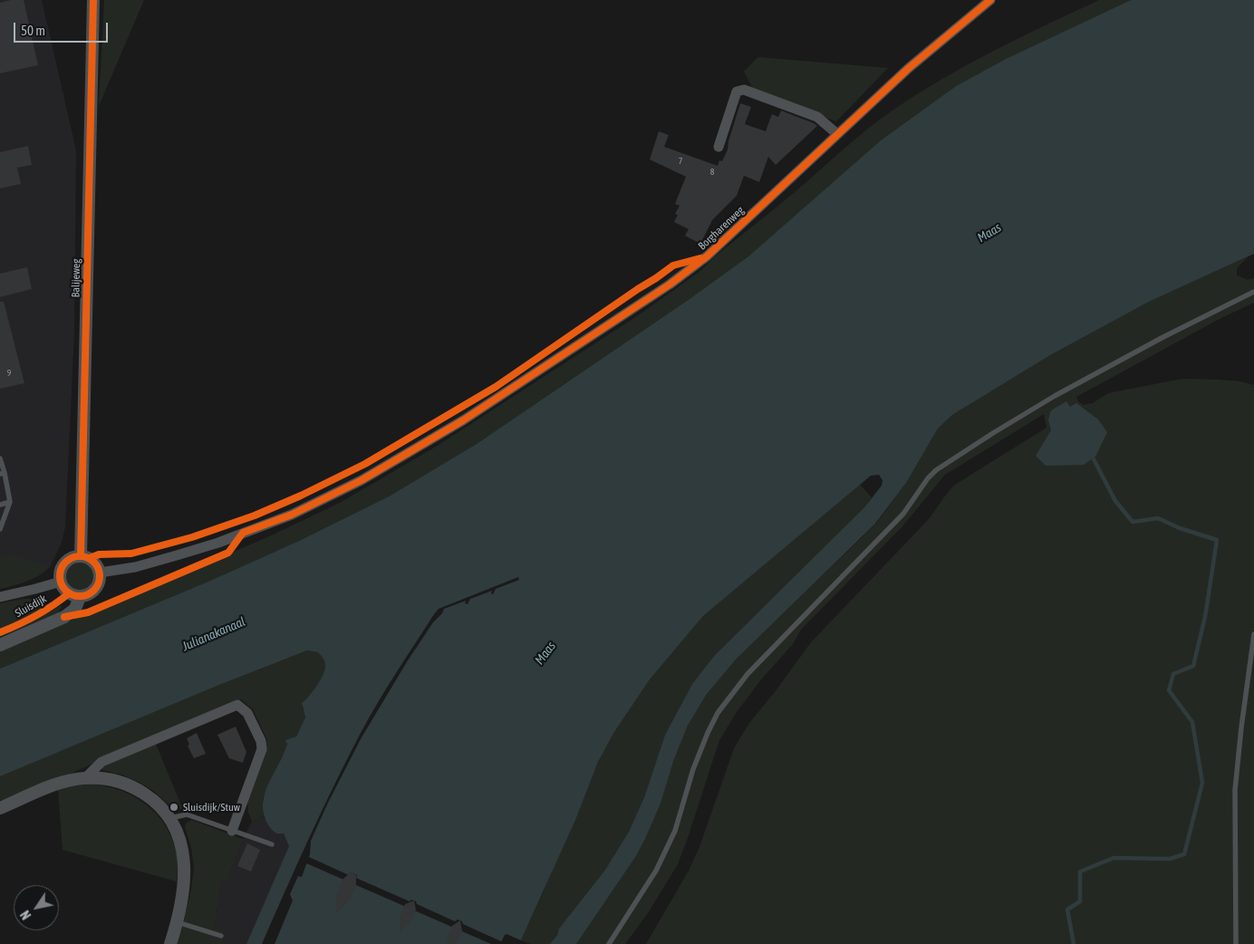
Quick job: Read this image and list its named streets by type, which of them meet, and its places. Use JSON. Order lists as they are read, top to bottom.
{
  "streets": {
    "street": ["Borgharenweg", "Balijeweg", "Sluisdijk"]
  },
  "crossings": [
    ["Borgharenweg", "Balijeweg"],
    ["Borgharenweg", "Sluisdijk"],
    ["Balijeweg", "Sluisdijk"]
  ],
  "water": ["Maas", "Julianakanaal"],
  "places": ["Sluisdijk/Stuw"],
  "house_numbers": ["7", "8", "9"],
  "scale_bar": "50 m",
  "north": "bottom left"
}
